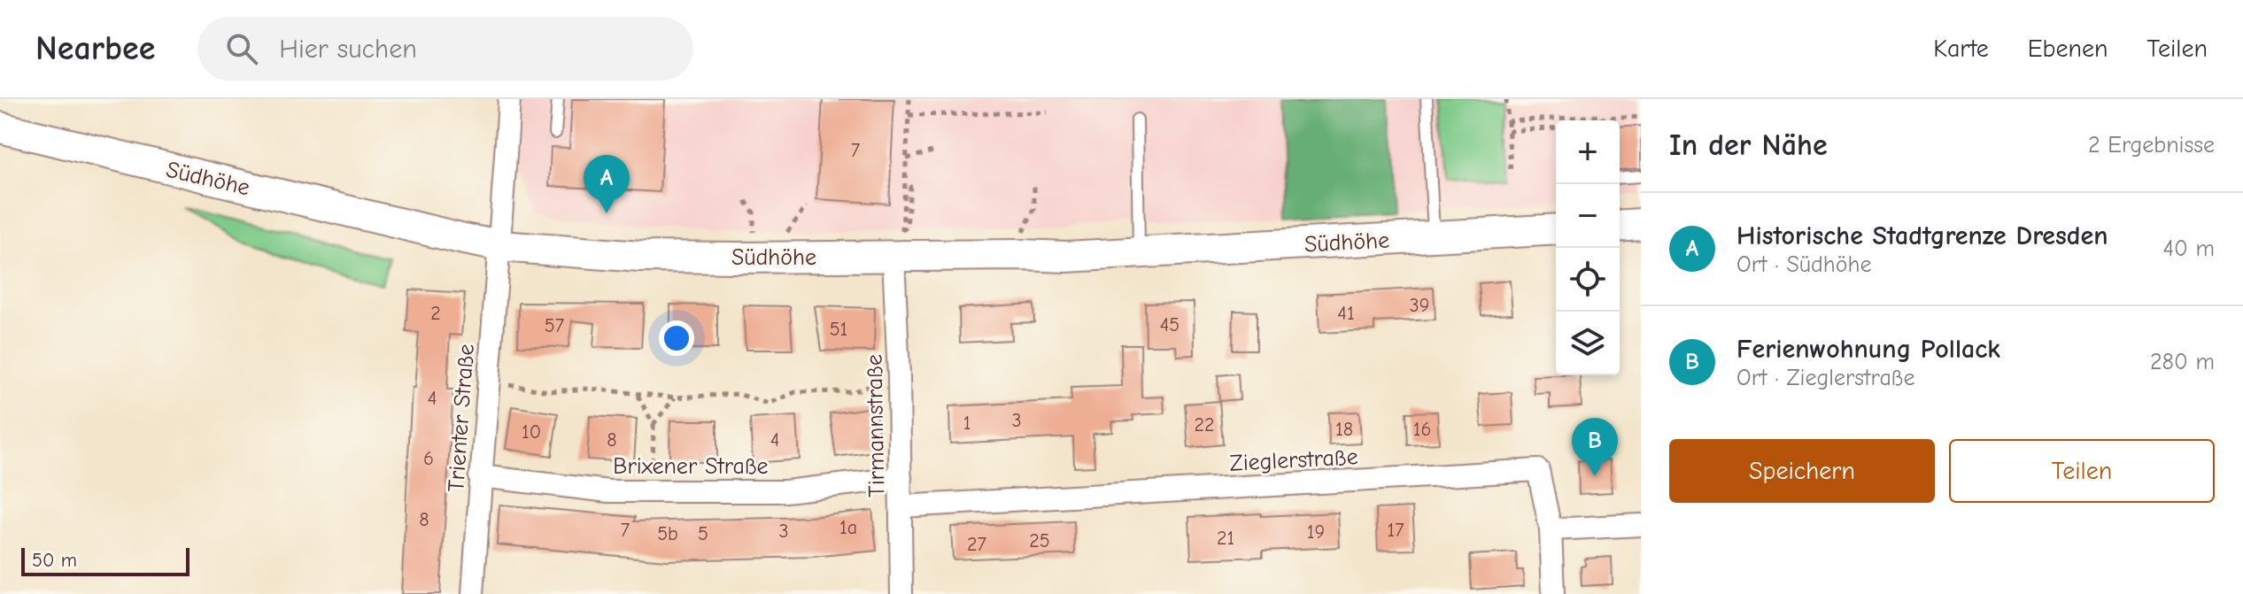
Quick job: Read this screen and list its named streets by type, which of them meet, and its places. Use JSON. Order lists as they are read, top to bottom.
{
  "streets": {
    "street": [
      "Südhöhe",
      "Trienter Straße",
      "Tirmannstraße",
      "Zieglerstraße",
      "Brixener Straße"
    ]
  },
  "crossings": [
    ["Südhöhe", "Trienter Straße"],
    ["Südhöhe", "Tirmannstraße"],
    ["Trienter Straße", "Brixener Straße"],
    ["Tirmannstraße", "Zieglerstraße"],
    ["Tirmannstraße", "Brixener Straße"]
  ],
  "house_numbers": [
    "7",
    "39",
    "2",
    "41",
    "45",
    "57",
    "51",
    "4",
    "3",
    "1",
    "22",
    "18",
    "16",
    "10",
    "8",
    "4",
    "6",
    "8",
    "1a",
    "7",
    "17",
    "3",
    "19",
    "5b",
    "5",
    "21",
    "25",
    "27"
  ],
  "scale_bar": "50 m",
  "page": {
    "header": "Nearbee",
    "search": "Hier suchen",
    "nav": ["Karte", "Ebenen", "Teilen"],
    "heading": ["In der Nähe", "2 Ergebnisse"],
    "map_buttons": ["+", "−"],
    "pins": ["A", "B"],
    "list": [
      {
        "mark": "A",
        "name": "Historische Stadtgrenze Dresden",
        "note": "Ort · Südhöhe",
        "value": "40 m"
      },
      {
        "mark": "B",
        "name": "Ferienwohnung Pollack",
        "note": "Ort · Zieglerstraße",
        "value": "280 m"
      }
    ],
    "buttons": ["Speichern", "Teilen"],
    "scale": "50 m"
  }
}
